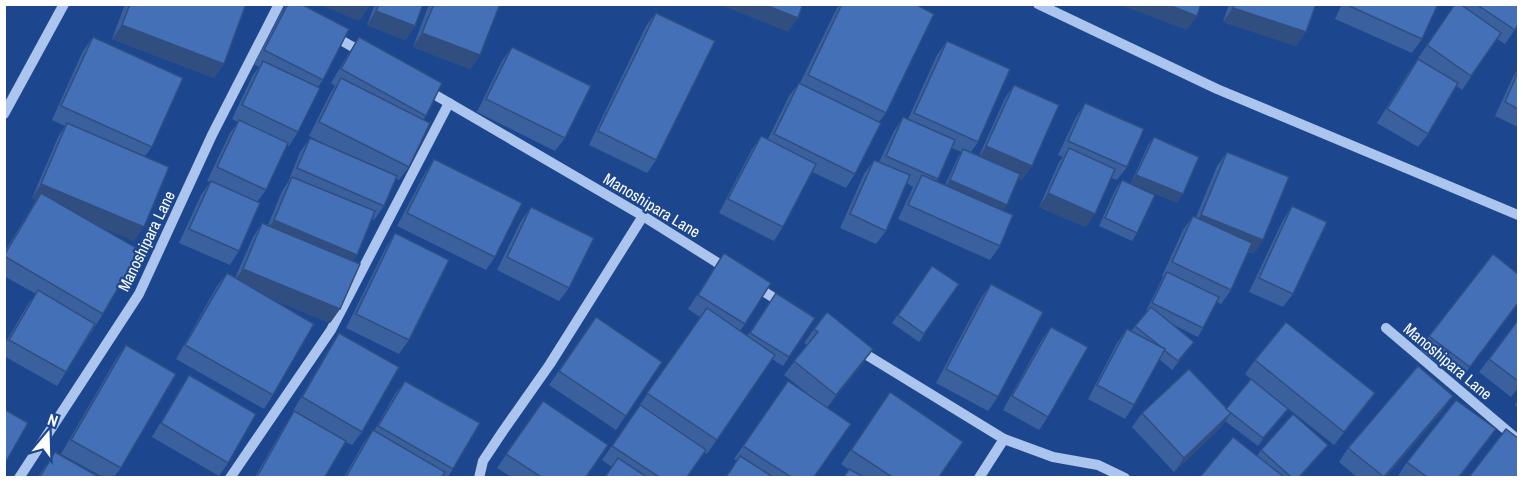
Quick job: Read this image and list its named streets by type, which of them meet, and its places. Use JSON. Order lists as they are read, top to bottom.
{
  "streets": {
    "street": ["Manoshipara Lane"]
  },
  "north": "top"
}
